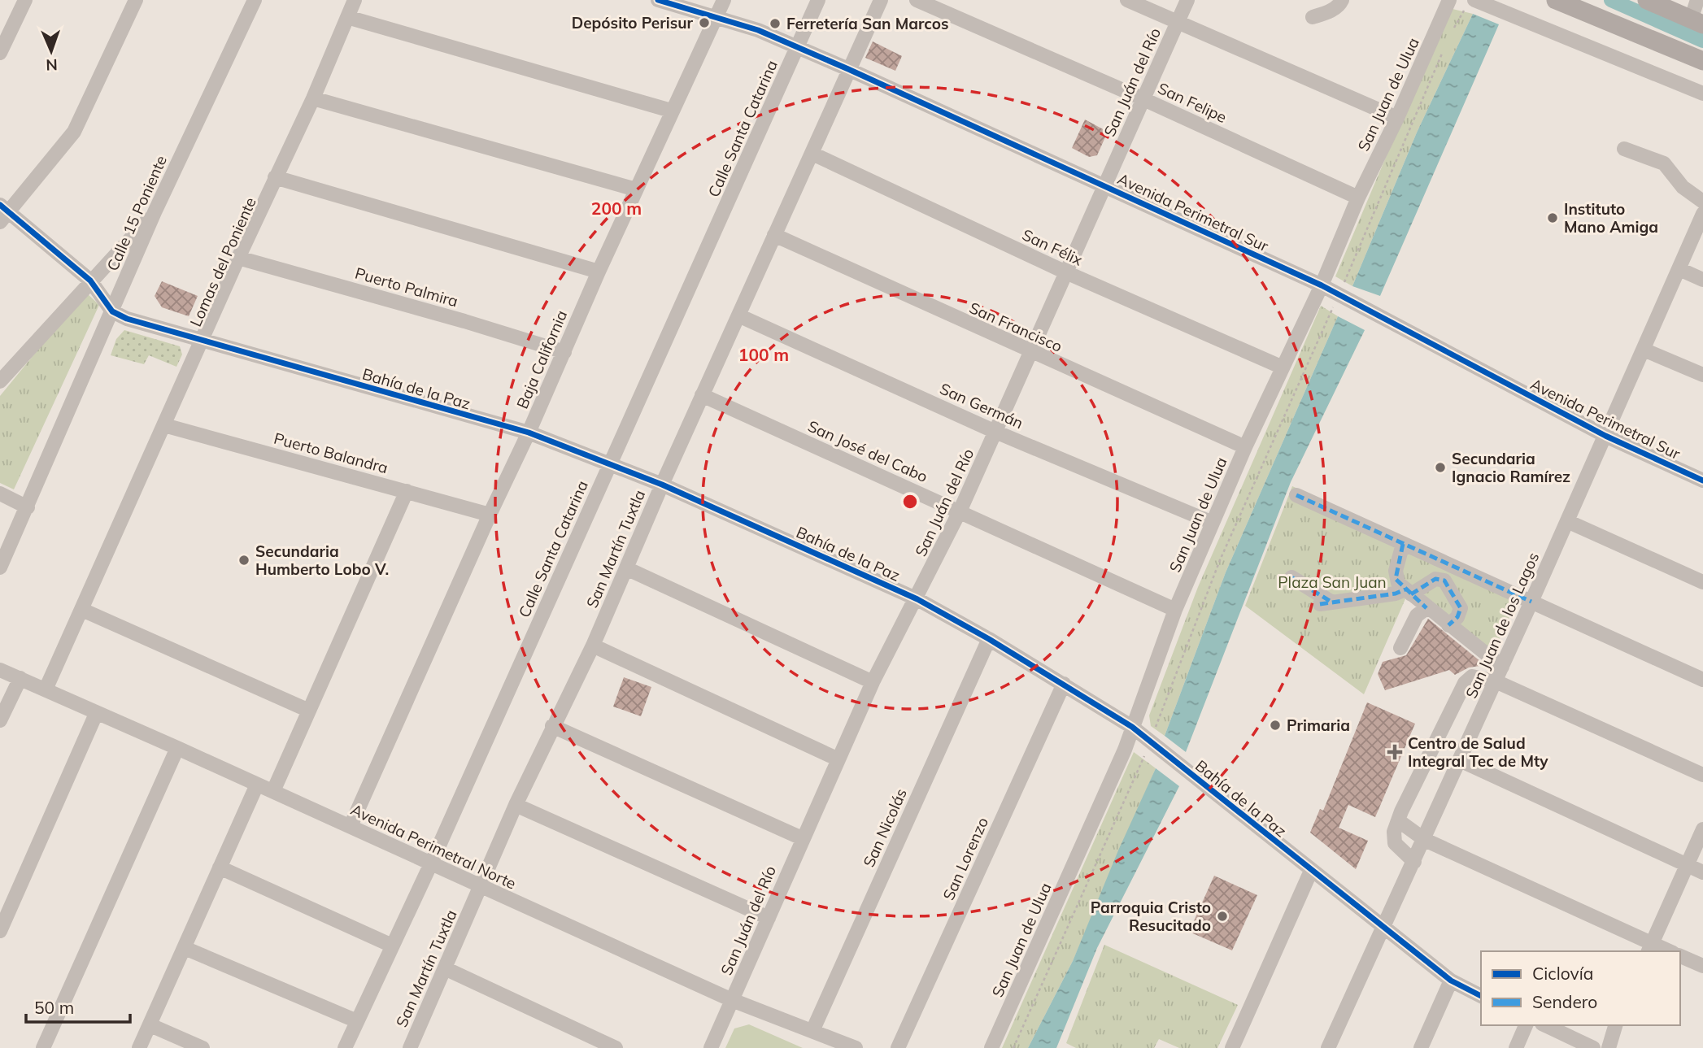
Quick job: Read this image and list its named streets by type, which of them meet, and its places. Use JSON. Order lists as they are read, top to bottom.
{
  "streets": {
    "street": [
      "San Juán del Río",
      "San Juan de Ulua",
      "San Felipe",
      "Calle Santa Catarina",
      "Avenida Perimetral Sur",
      "Calle 15 Poniente",
      "San Félix",
      "Lomas del Poniente",
      "Puerto Palmira",
      "San Francisco",
      "Baja California",
      "Bahía de la Paz",
      "San Germán",
      "San José del Cabo",
      "Puerto Balandra",
      "San Martín Tuxtla",
      "San Juan de los Lagos",
      "San Nicolás",
      "Avenida Perimetral Norte",
      "San Lorenzo"
    ]
  },
  "crossings": [
    ["San Juán del Río", "San Felipe"],
    ["San Juán del Río", "Avenida Perimetral Sur"],
    ["San Juán del Río", "San Félix"],
    ["San Juán del Río", "San Francisco"],
    ["San Juán del Río", "Bahía de la Paz"],
    ["San Juán del Río", "San Germán"],
    ["San Juán del Río", "San José del Cabo"],
    ["San Juán del Río", "Avenida Perimetral Norte"],
    ["San Juan de Ulua", "San Felipe"],
    ["San Juan de Ulua", "Avenida Perimetral Sur"],
    ["San Juan de Ulua", "San Félix"],
    ["San Juan de Ulua", "San Francisco"],
    ["San Juan de Ulua", "Bahía de la Paz"],
    ["San Juan de Ulua", "San Germán"],
    ["San Juan de Ulua", "San José del Cabo"],
    ["Calle Santa Catarina", "Avenida Perimetral Sur"],
    ["Calle Santa Catarina", "Bahía de la Paz"],
    ["Calle Santa Catarina", "Avenida Perimetral Norte"],
    ["Avenida Perimetral Sur", "Baja California"],
    ["Avenida Perimetral Sur", "San Martín Tuxtla"],
    ["Avenida Perimetral Sur", "San Juan de los Lagos"],
    ["Calle 15 Poniente", "Bahía de la Paz"],
    ["San Félix", "San Martín Tuxtla"],
    ["Lomas del Poniente", "Puerto Palmira"],
    ["Lomas del Poniente", "Bahía de la Paz"],
    ["Lomas del Poniente", "Puerto Balandra"],
    ["Lomas del Poniente", "Avenida Perimetral Norte"],
    ["Puerto Palmira", "Baja California"],
    ["San Francisco", "San Martín Tuxtla"],
    ["Baja California", "Bahía de la Paz"],
    ["Baja California", "Puerto Balandra"],
    ["Baja California", "Avenida Perimetral Norte"],
    ["Bahía de la Paz", "San Martín Tuxtla"],
    ["Bahía de la Paz", "San Juan de los Lagos"],
    ["Bahía de la Paz", "San Nicolás"],
    ["Bahía de la Paz", "San Lorenzo"],
    ["San Germán", "San Martín Tuxtla"],
    ["San José del Cabo", "San Martín Tuxtla"],
    ["San Martín Tuxtla", "Avenida Perimetral Norte"],
    ["San Nicolás", "Avenida Perimetral Norte"]
  ],
  "parks": ["Plaza San Juan"],
  "places": {
    "other": [
      "Depósito Perisur",
      "Ferretería San Marcos",
      "Instituto Mano Amiga",
      "Secundaria Ignacio Ramírez",
      "Secundaria Humberto Lobo V.",
      "Primaria",
      "Parroquia Cristo Resucitado"
    ],
    "health": ["Centro de Salud Integral Tec de Mty"]
  },
  "legend": ["Ciclovía", "Sendero"],
  "scale_bar": "50 m",
  "north": "bottom",
  "rings": ["200 m", "100 m"]
}
